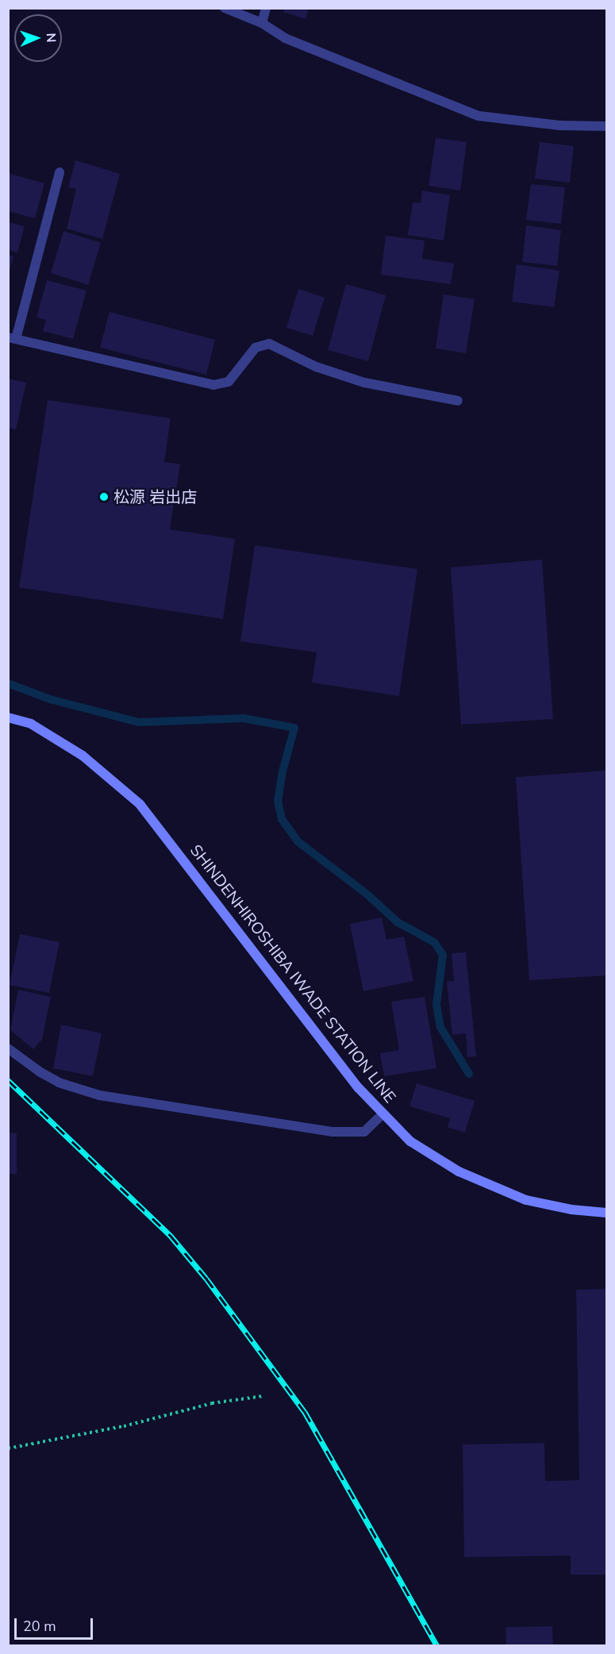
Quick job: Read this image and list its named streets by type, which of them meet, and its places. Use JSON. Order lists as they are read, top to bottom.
{
  "streets": {
    "main road": ["SHINDENHIROSHIBA IWADE STATION LINE"]
  },
  "places": ["松源 岩出店"],
  "scale_bar": "20 m",
  "north": "right"
}
